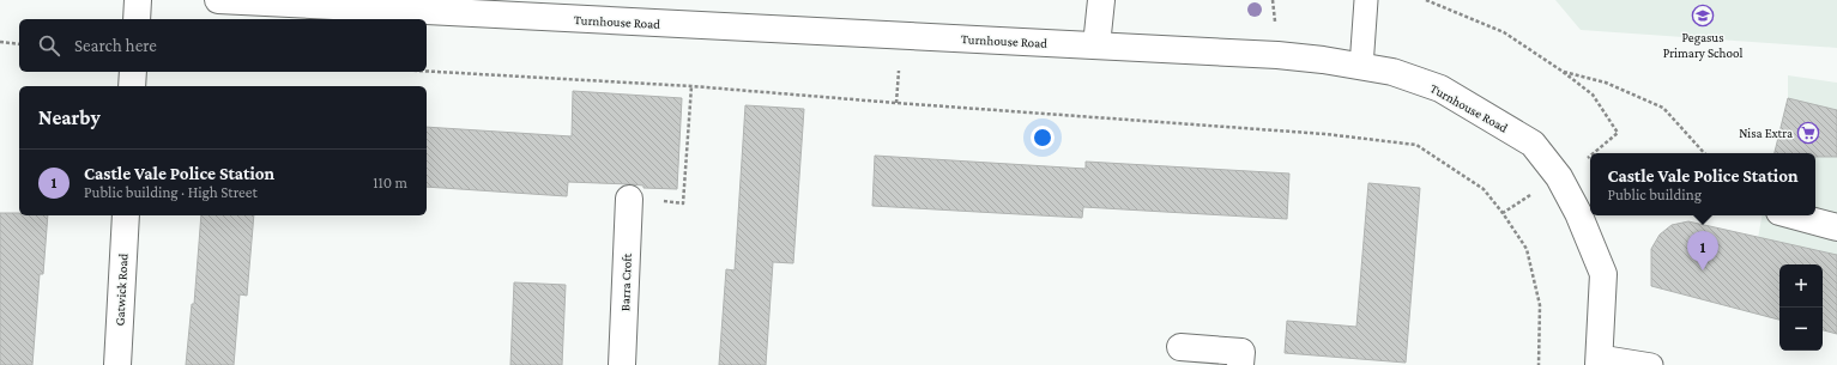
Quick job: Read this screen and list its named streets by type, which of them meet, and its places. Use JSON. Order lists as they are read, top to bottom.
{
  "streets": {
    "street": ["Turnhouse Road", "Barra Croft", "Gatwick Road"]
  },
  "places": {
    "school or university": ["Pegasus Primary School"],
    "supermarket": ["Nisa Extra"]
  },
  "page": {
    "search": "Search here",
    "heading": "Nearby",
    "list": [
      {
        "mark": "1",
        "name": "Castle Vale Police Station",
        "note": "Public building · High Street",
        "value": "110 m"
      }
    ],
    "popup": ["Castle Vale Police Station", "Public building"],
    "pins": "1",
    "map_buttons": ["+", "−"]
  }
}
